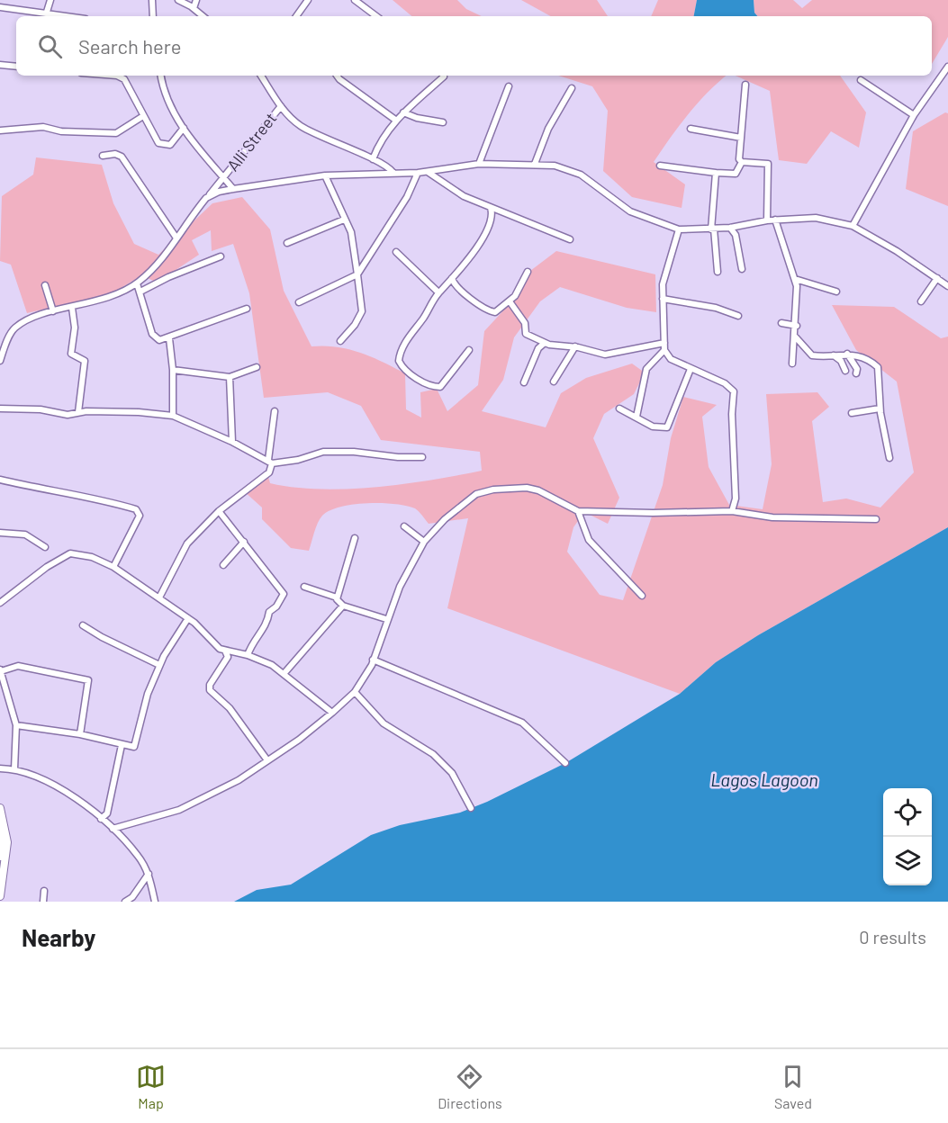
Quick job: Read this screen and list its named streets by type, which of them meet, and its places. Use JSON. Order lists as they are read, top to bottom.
{
  "streets": {
    "street": ["Alli Street"]
  },
  "water": ["Lagos Lagoon"],
  "page": {
    "search": "Search here",
    "heading": ["Nearby", "0 results"],
    "nav": ["Map", "Directions", "Saved"]
  }
}
